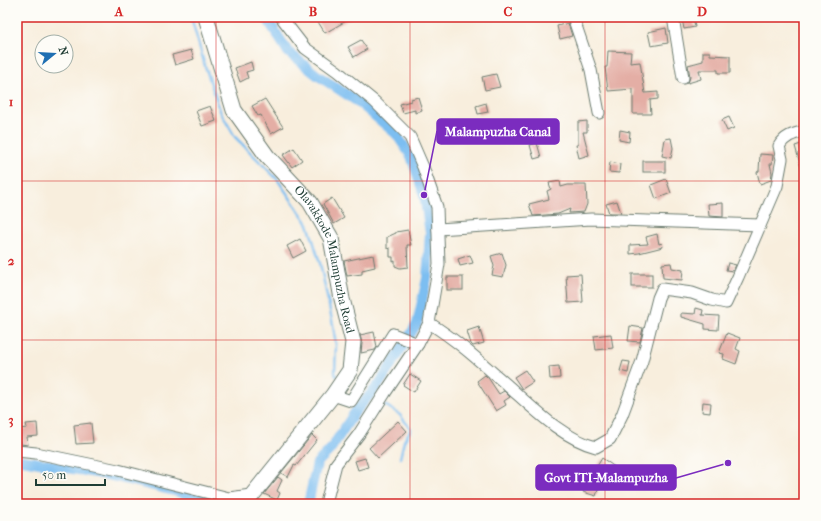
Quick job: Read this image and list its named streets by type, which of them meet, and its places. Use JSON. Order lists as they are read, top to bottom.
{
  "streets": {
    "main road": ["Olavakkode Malampuzha Road"]
  },
  "places": ["Malampuzha Canal", "Govt ITI-Malampuzha"],
  "scale_bar": "50 m",
  "north": "right",
  "grid": {
    "columns": [
      "A",
      "B",
      "C",
      "D"
    ],
    "rows": ["1", "2", "3"]
  }
}
